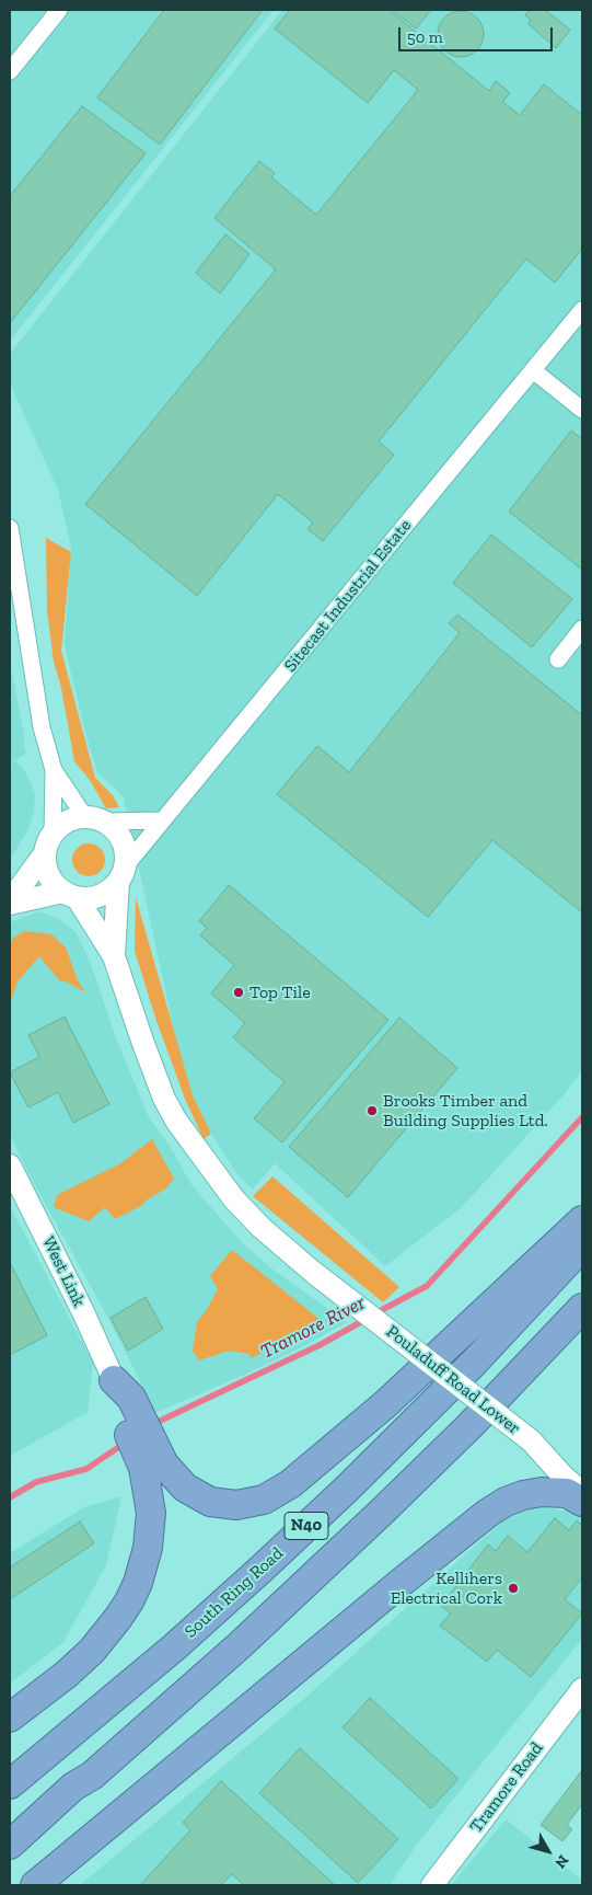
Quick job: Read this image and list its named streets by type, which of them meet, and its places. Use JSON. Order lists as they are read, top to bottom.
{
  "streets": {
    "highway": ["N40", "South Ring Road"],
    "street": [
      "Sitecast Industrial Estate",
      "West Link",
      "Pouladuff Road Lower",
      "Tramore Road"
    ]
  },
  "crossings": [
    ["Sitecast Industrial Estate", "Pouladuff Road Lower"]
  ],
  "water": ["Tramore River"],
  "places": ["Top Tile", "Brooks Timber and Building Supplies Ltd.", "Kellihers Electrical Cork"],
  "scale_bar": "50 m",
  "north": "bottom right"
}
